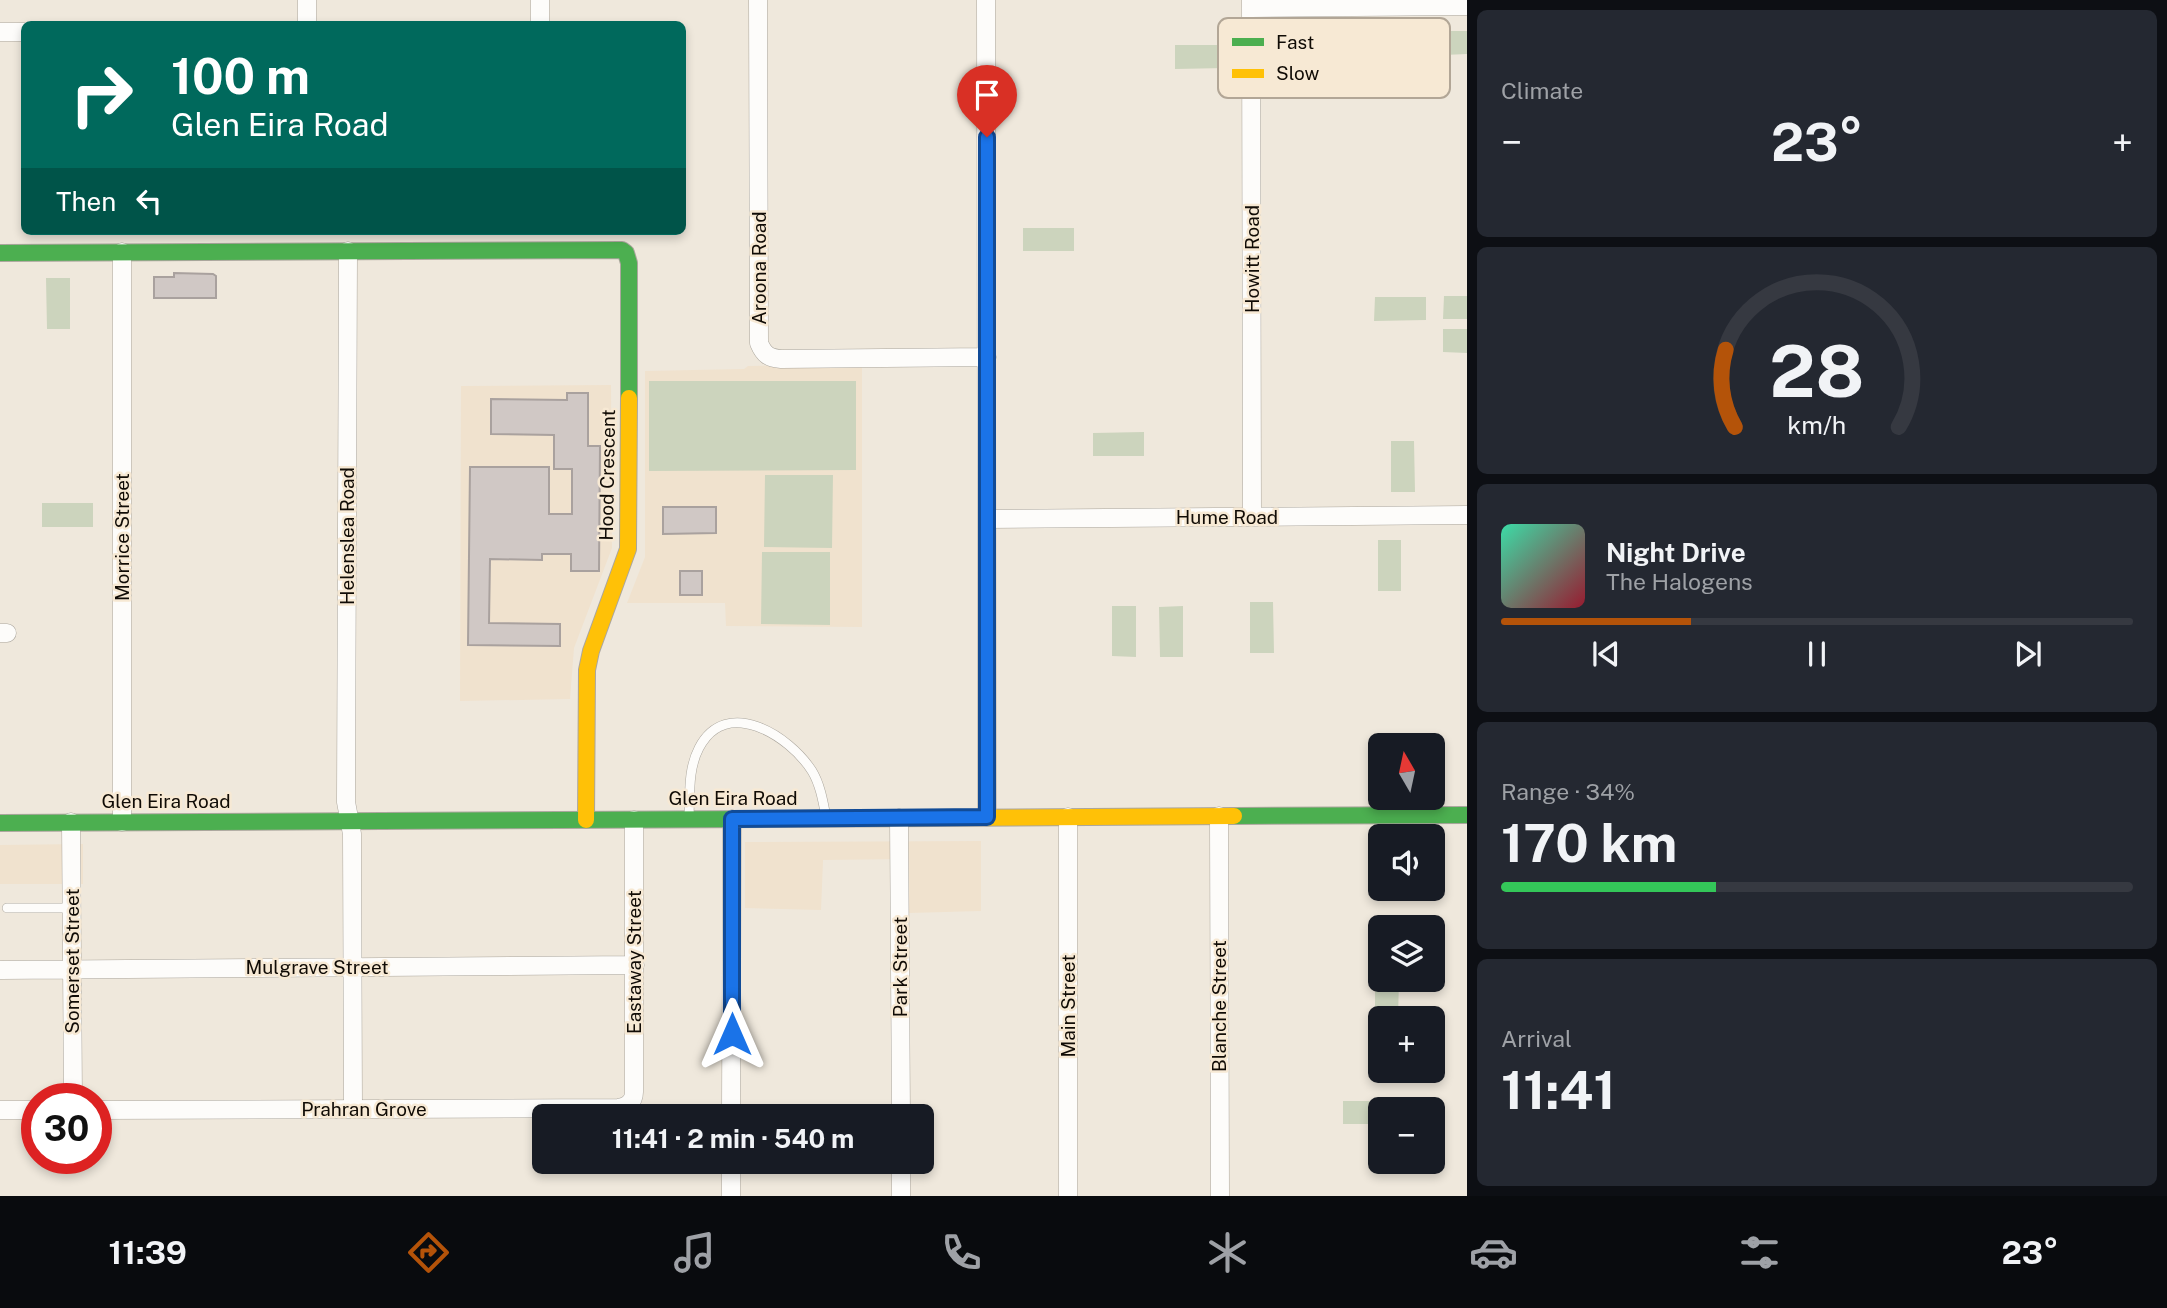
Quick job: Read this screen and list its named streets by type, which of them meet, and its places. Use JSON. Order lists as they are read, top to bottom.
{
  "streets": {
    "main road": ["Hood Crescent", "Glen Eira Road"],
    "street": [
      "Howitt Road",
      "Aroona Road",
      "Hume Road",
      "Helenslea Road",
      "Morrice Street",
      "Somerset Street",
      "Eastaway Street",
      "Mulgrave Street",
      "Park Street",
      "Main Street",
      "Blanche Street",
      "Prahran Grove"
    ]
  },
  "crossings": [
    ["Howitt Road", "Hume Road"],
    ["Hood Crescent", "Helenslea Road"],
    ["Hood Crescent", "Glen Eira Road"],
    ["Helenslea Road", "Glen Eira Road"],
    ["Helenslea Road", "Mulgrave Street"],
    ["Helenslea Road", "Prahran Grove"],
    ["Morrice Street", "Glen Eira Road"],
    ["Glen Eira Road", "Somerset Street"],
    ["Glen Eira Road", "Eastaway Street"],
    ["Glen Eira Road", "Park Street"],
    ["Glen Eira Road", "Main Street"],
    ["Glen Eira Road", "Blanche Street"],
    ["Somerset Street", "Mulgrave Street"],
    ["Eastaway Street", "Mulgrave Street"],
    ["Eastaway Street", "Prahran Grove"]
  ],
  "legend": ["Fast", "Slow"],
  "north": "top",
  "page": {
    "tile": [
      "Climate",
      ["Range · 34%", "170 km"],
      ["Arrival", "11:41"]
    ],
    "turn": ["100 m", "Glen Eira Road"],
    "heat": ["−", "23°", "+"],
    "then": "Then",
    "song": ["Night Drive", "The Halogens"],
    "map_buttons": ["+", "−"],
    "limit": "30",
    "trip": "11:41 · 2 min · 540 m",
    "tabs": ["11:39", "23°"],
    "gauge": ["28", "km/h"]
  }
}
